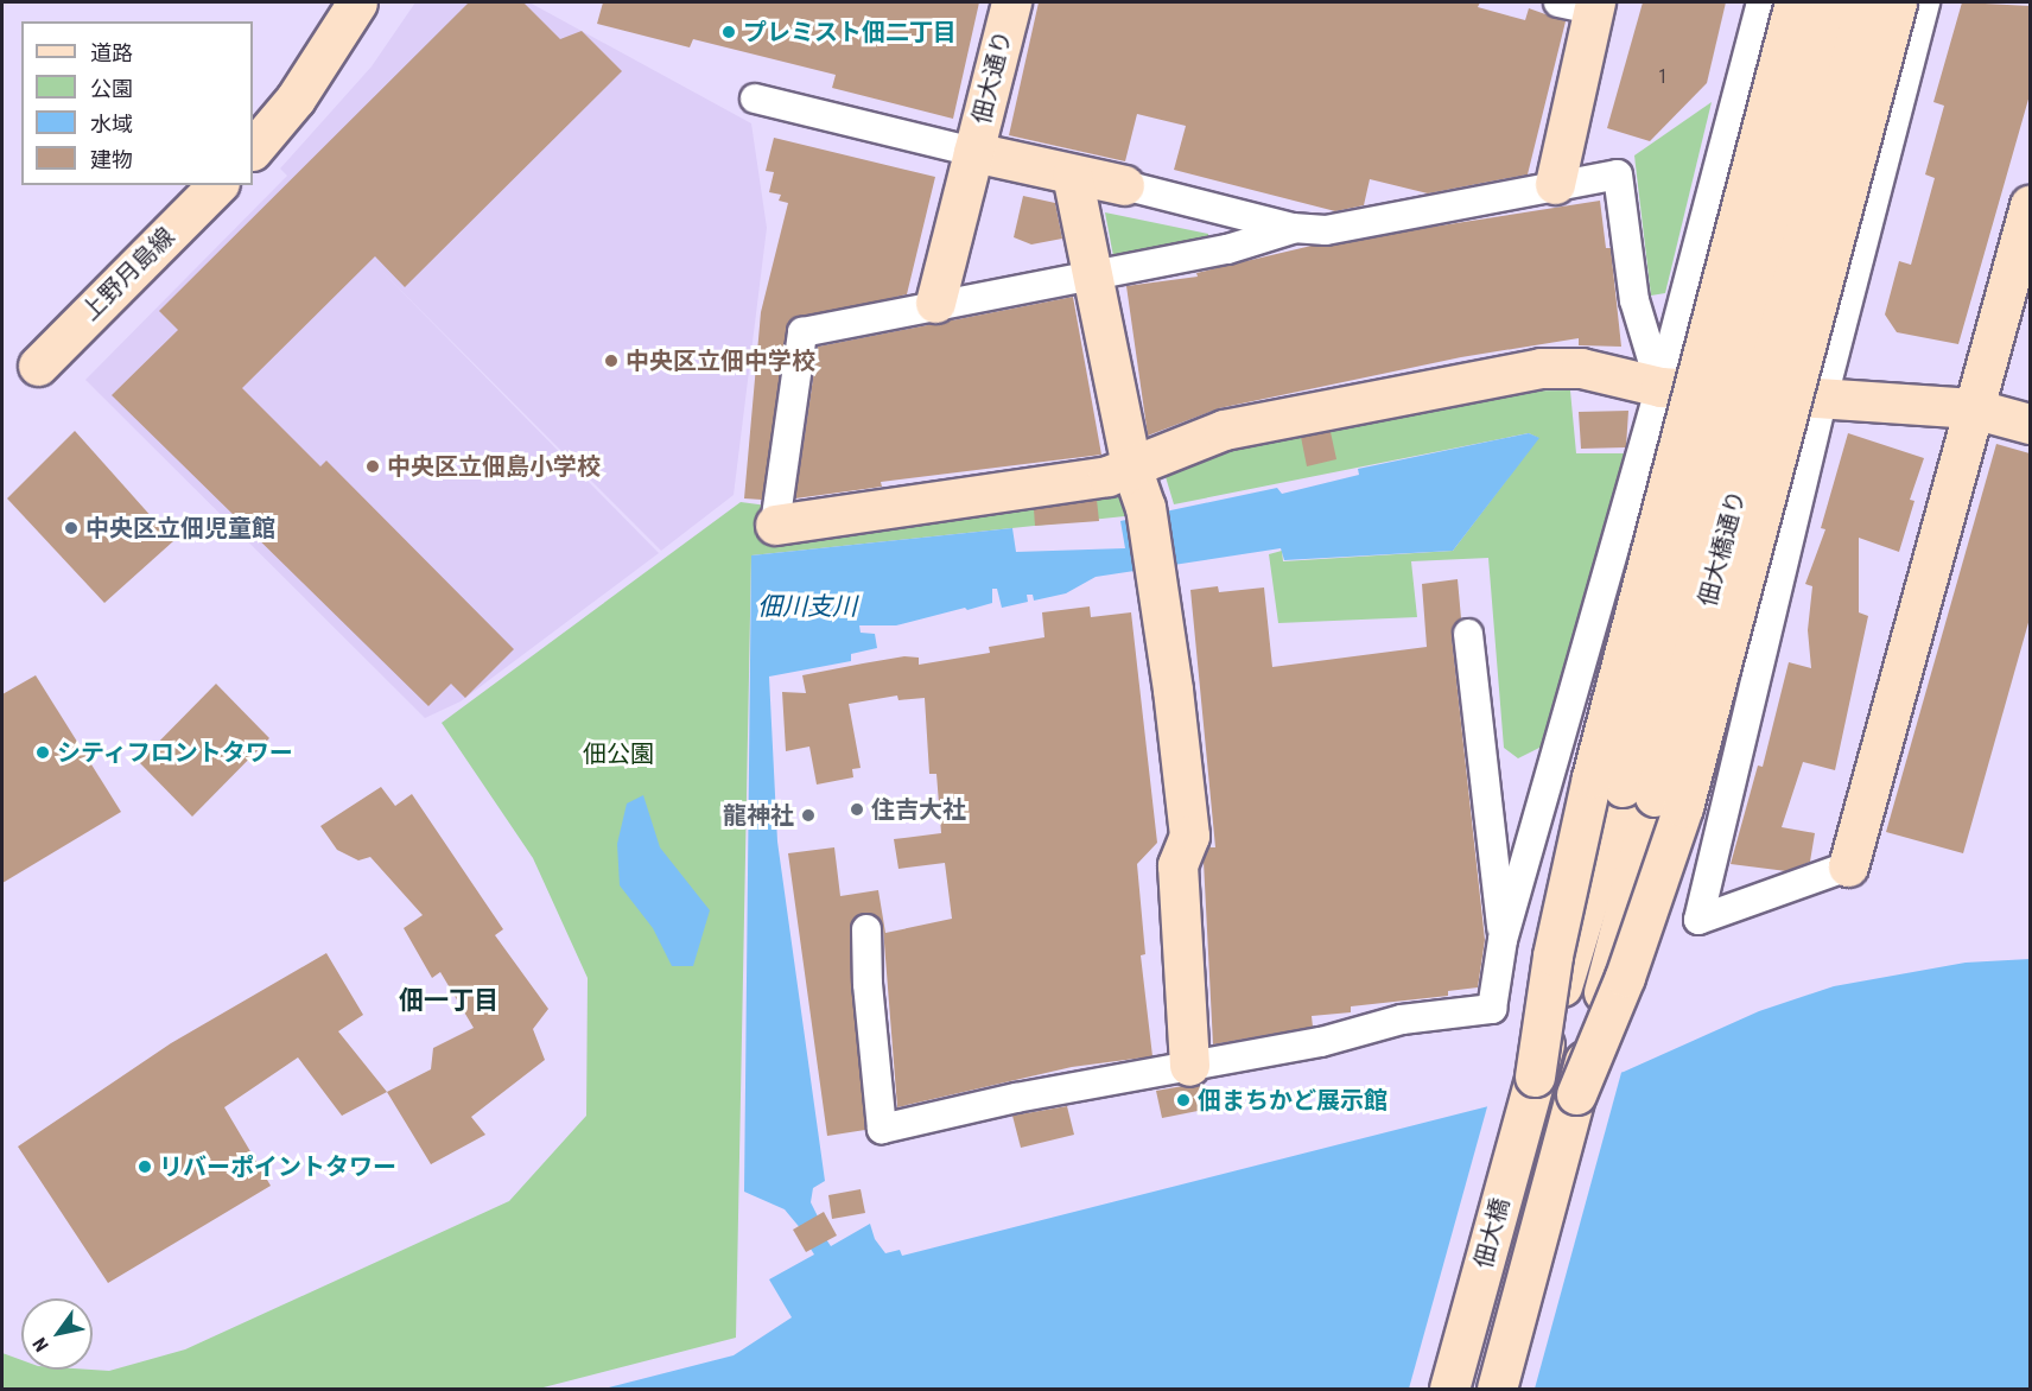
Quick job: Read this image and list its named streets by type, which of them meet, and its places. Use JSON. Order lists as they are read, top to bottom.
{
  "streets": {
    "main road": [
      "佃大通り",
      "上野月島線",
      "佃大橋通り",
      "佃大橋"
    ]
  },
  "crossings": [
    ["佃大橋通り", "佃大橋"]
  ],
  "districts": ["佃一丁目"],
  "water": ["佃川支川"],
  "parks": ["佃公園"],
  "places": [
    "プレミスト佃二丁目",
    "中央区立佃中学校",
    "中央区立佃島小学校",
    "中央区立佃児童館",
    "シティフロントタワー",
    "住吉大社",
    "龍神社",
    "佃まちかど展示館",
    "リバーポイントタワー"
  ],
  "house_numbers": ["1"],
  "legend": [
    "道路",
    "公園",
    "水域",
    "建物"
  ],
  "north": "bottom left"
}
